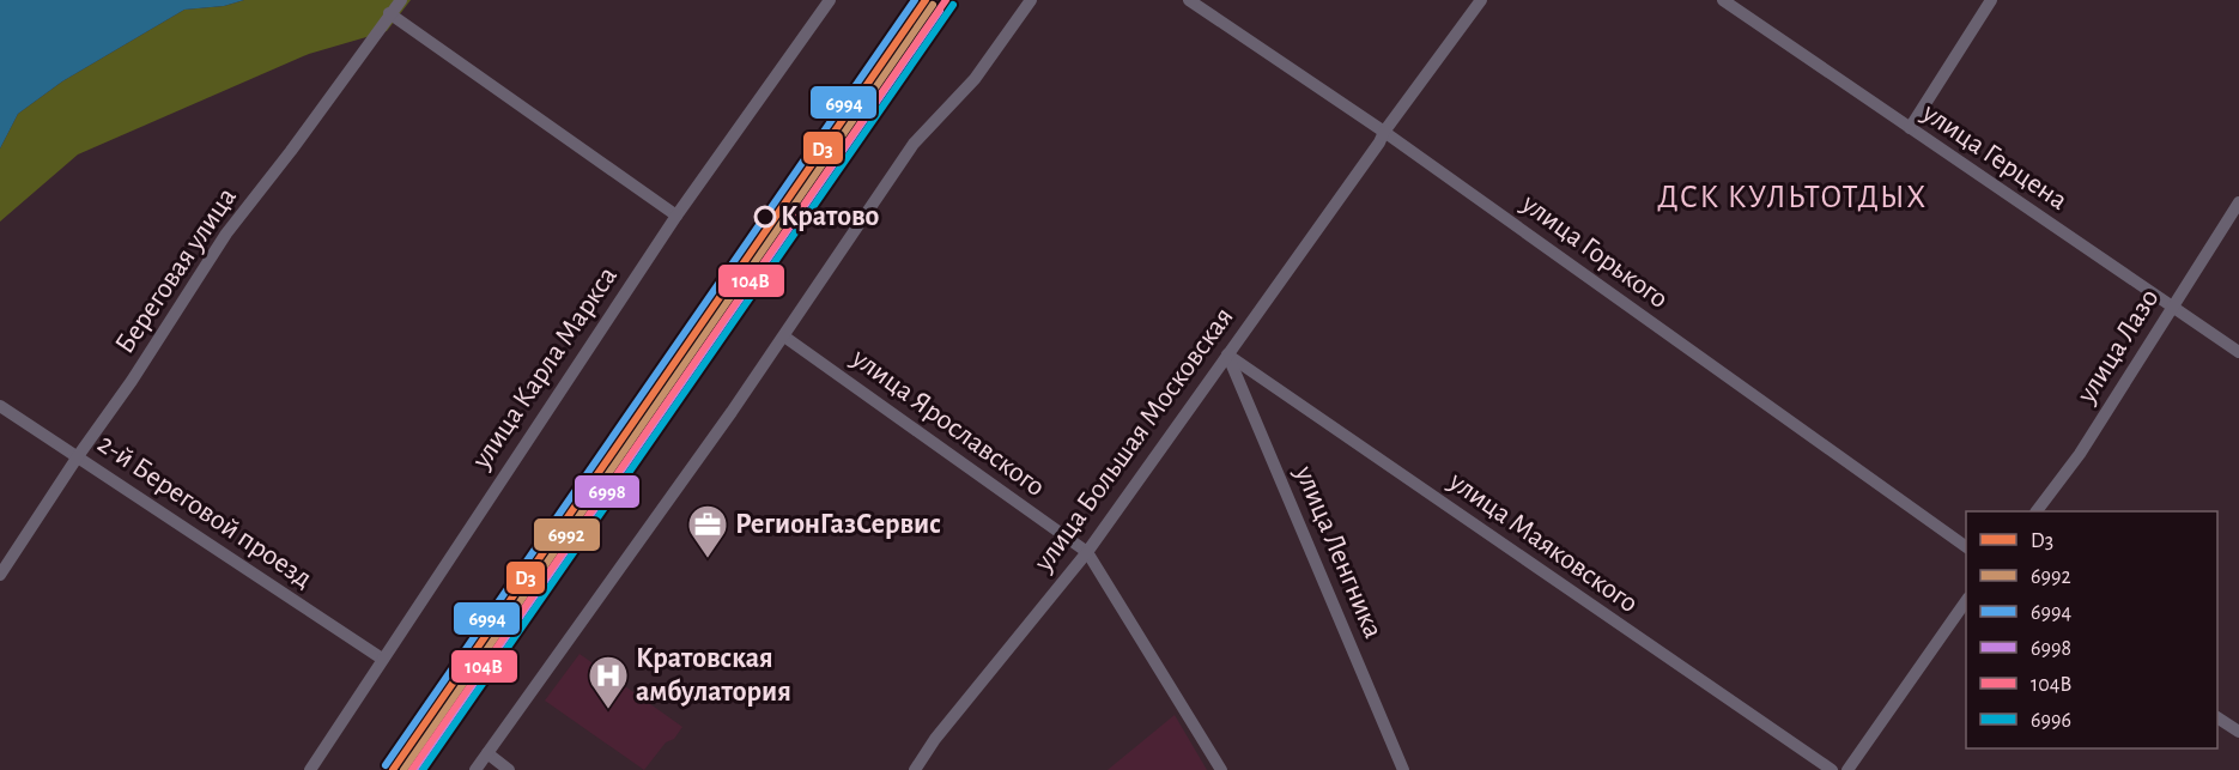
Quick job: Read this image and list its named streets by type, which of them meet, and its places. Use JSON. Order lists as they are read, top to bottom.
{
  "streets": {
    "street": [
      "улица Герцена",
      "улица Горького",
      "Береговая улица",
      "улица Лазо",
      "улица Карла Маркса",
      "улица Ярославского",
      "улица Большая Московская",
      "2-й Береговой проезд",
      "улица Маяковского",
      "улица Ленгника"
    ]
  },
  "crossings": [
    ["улица Герцена", "улица Лазо"],
    ["улица Горького", "улица Большая Московская"],
    ["Береговая улица", "2-й Береговой проезд"],
    ["улица Карла Маркса", "2-й Береговой проезд"],
    ["улица Ярославского", "улица Большая Московская"],
    ["улица Большая Московская", "улица Маяковского"],
    ["улица Большая Московская", "улица Ленгника"],
    ["улица Маяковского", "улица Ленгника"]
  ],
  "districts": ["ДСК КУЛЬТОТДЫХ"],
  "places": {
    "other": ["Кратово"],
    "office": ["РегионГазСервис"],
    "hospital": ["Кратовская амбулатория"]
  },
  "lines": [
    "transit line D3",
    "transit line 6994",
    "transit line 104В",
    "transit line 6992",
    "transit line 6996",
    "transit line 6998"
  ],
  "legend": [
    "D3",
    "6992",
    "6994",
    "6998",
    "104В",
    "6996"
  ]
}
